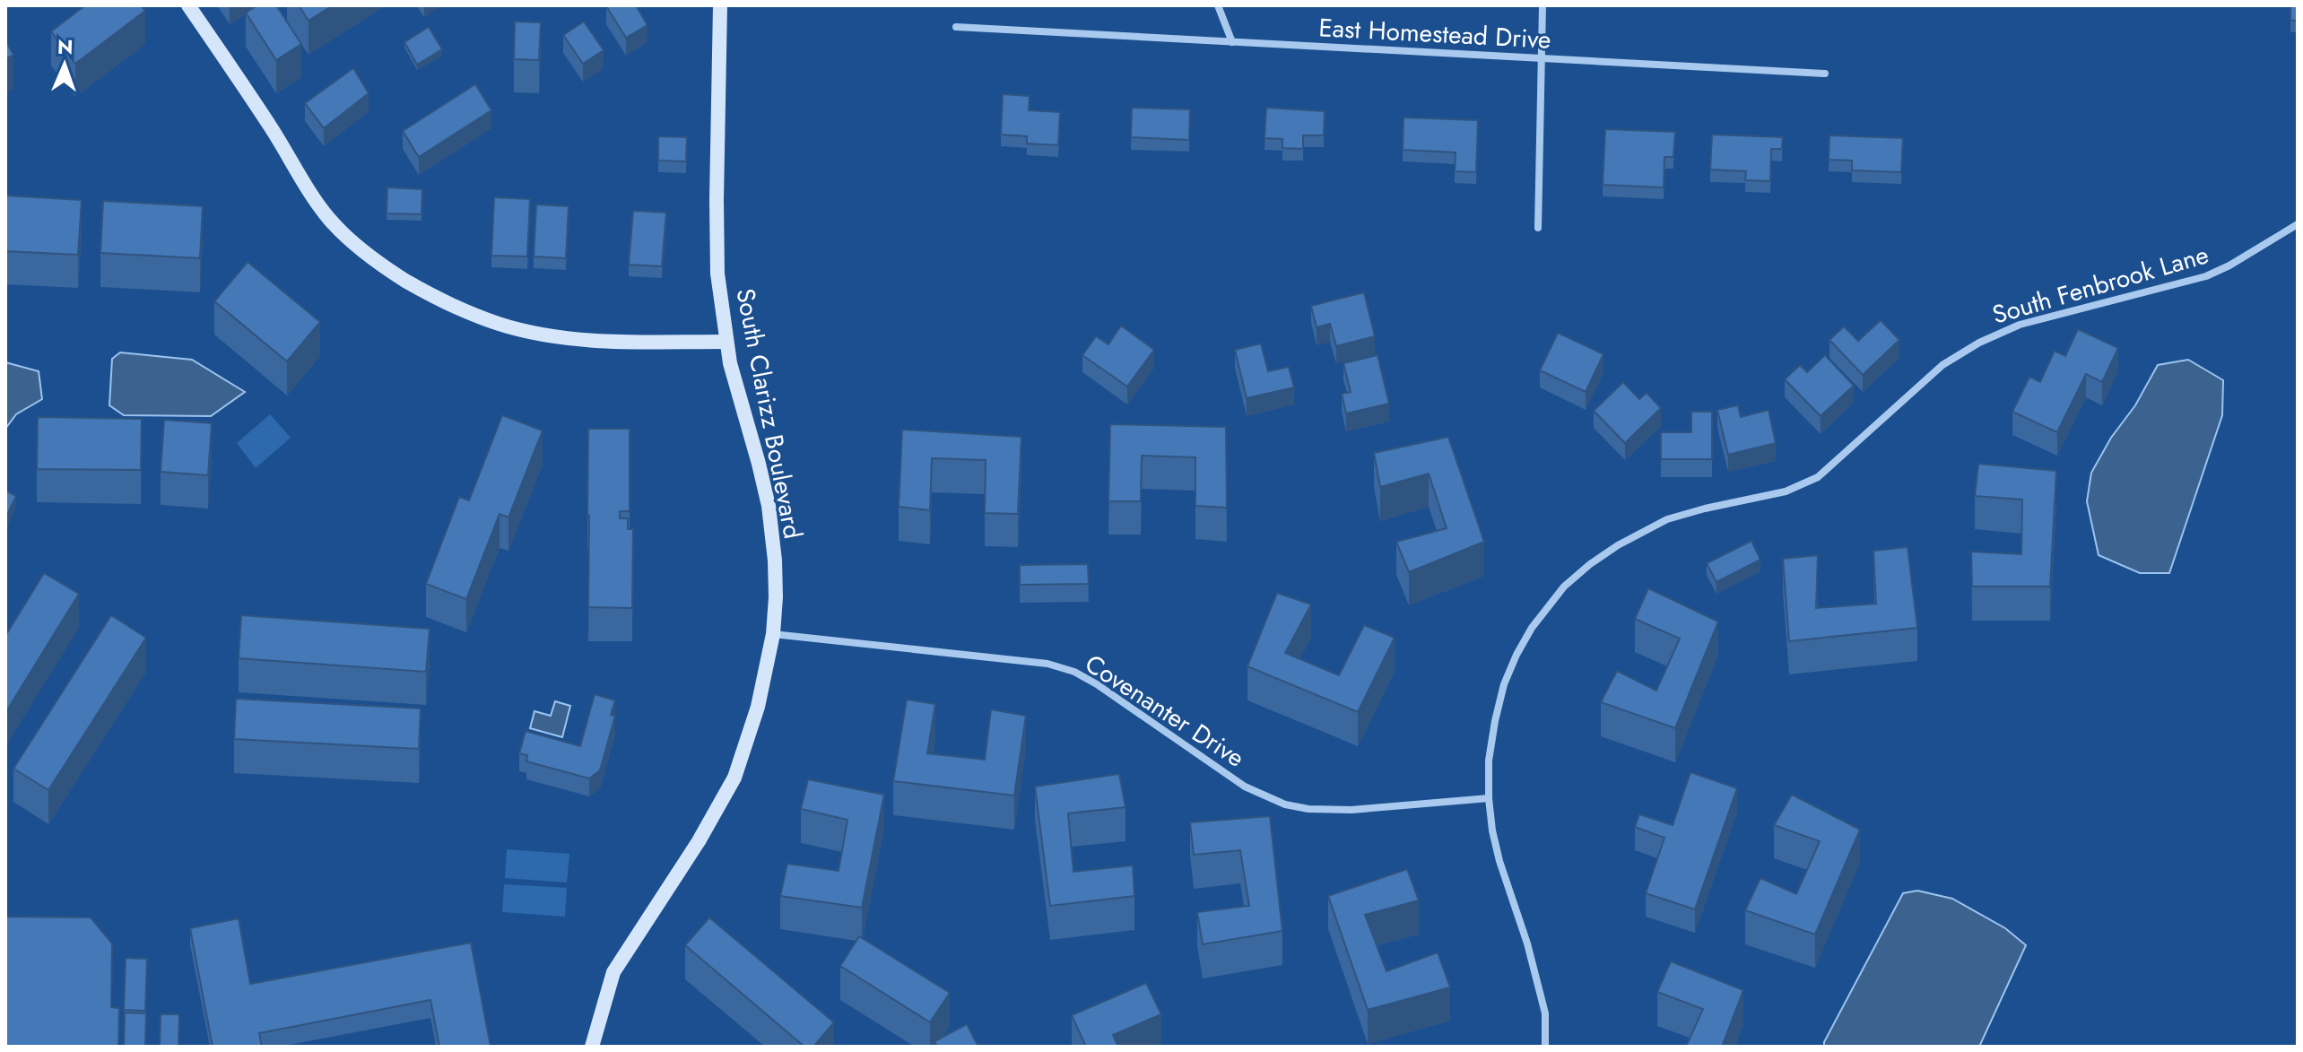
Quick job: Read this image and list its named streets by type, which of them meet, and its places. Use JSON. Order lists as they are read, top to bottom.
{
  "streets": {
    "street": [
      "East Homestead Drive",
      "South Fenbrook Lane",
      "South Clarizz Boulevard",
      "Covenanter Drive"
    ]
  },
  "crossings": [
    ["South Fenbrook Lane", "Covenanter Drive"],
    ["South Clarizz Boulevard", "Covenanter Drive"]
  ],
  "north": "top"
}
